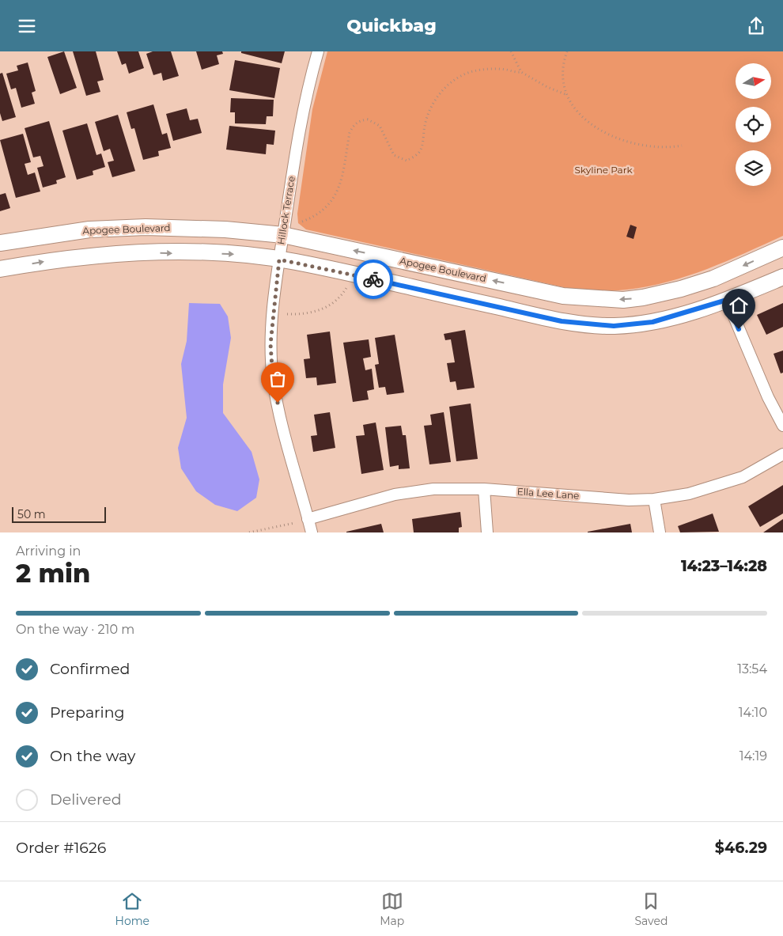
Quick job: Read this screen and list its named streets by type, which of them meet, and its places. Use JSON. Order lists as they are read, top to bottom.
{
  "streets": {
    "street": ["Hillock Terrace", "Apogee Boulevard", "Ella Lee Lane"]
  },
  "crossings": [
    ["Hillock Terrace", "Apogee Boulevard"],
    ["Hillock Terrace", "Ella Lee Lane"]
  ],
  "parks": ["Skyline Park"],
  "scale_bar": "50 m",
  "north": "right",
  "page": {
    "header": "Quickbag",
    "scale": "50 m",
    "heading": ["2 min", "Arriving in", "14:23–14:28"],
    "panel": ["Order #1626", "$46.29"],
    "bar": "On the way · 210 m",
    "list": [
      ["Confirmed", "13:54"],
      ["Preparing", "14:10"],
      ["On the way", "14:19"],
      "Delivered"
    ],
    "tabs": ["Home", "Map", "Saved"]
  }
}
